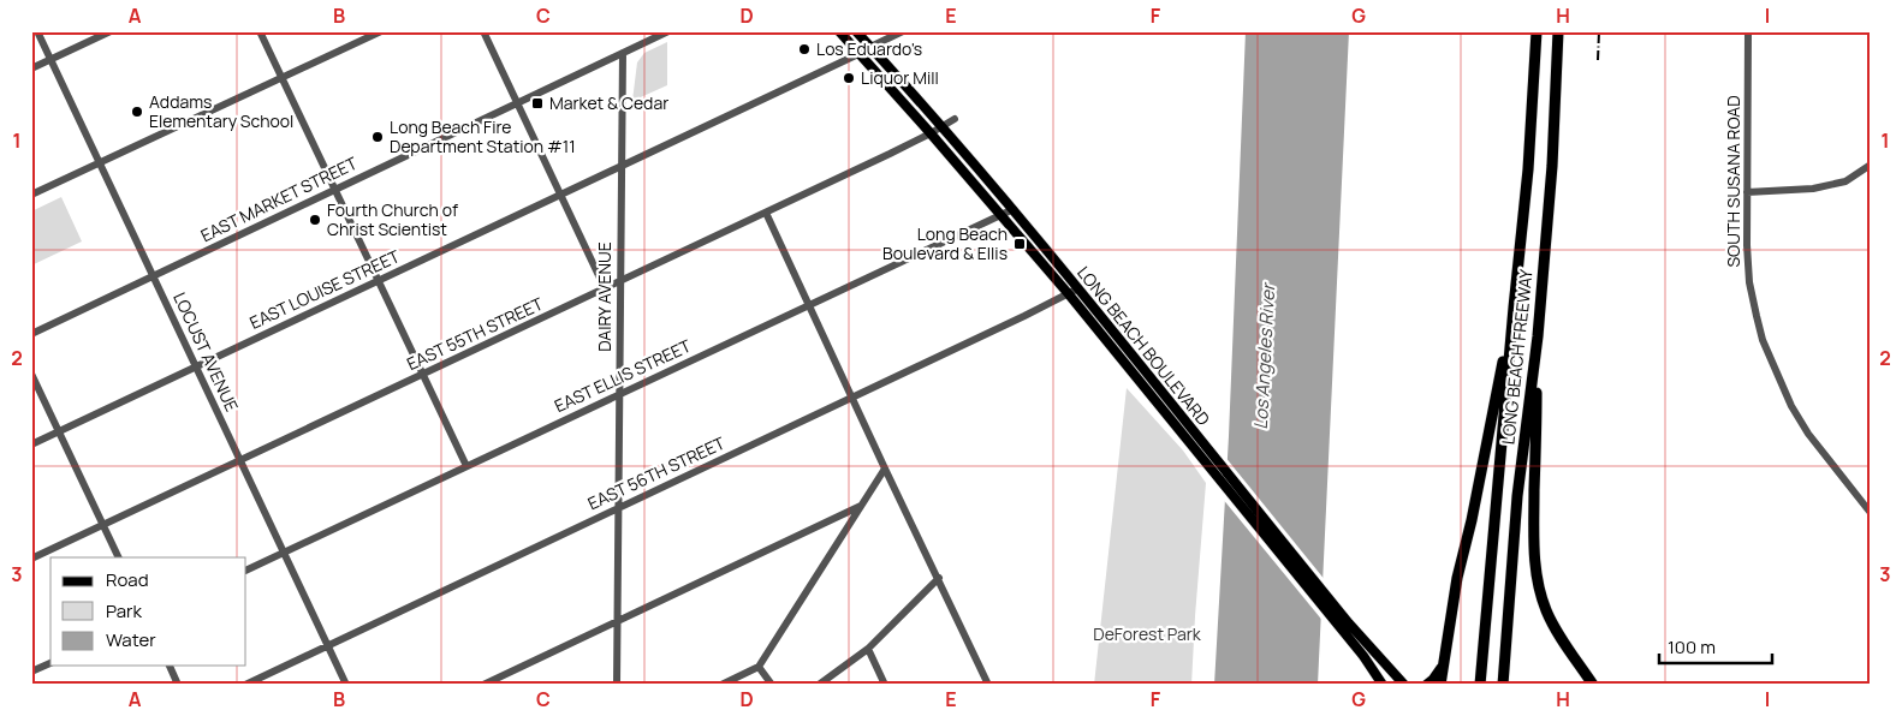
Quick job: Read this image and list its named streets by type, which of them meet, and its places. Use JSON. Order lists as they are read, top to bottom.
{
  "streets": {
    "highway": ["LONG BEACH FREEWAY"],
    "main road": ["LONG BEACH BOULEVARD"],
    "street": [
      "SOUTH SUSANA ROAD",
      "EAST MARKET STREET",
      "EAST LOUISE STREET",
      "DAIRY AVENUE",
      "EAST 55TH STREET",
      "LOCUST AVENUE",
      "EAST ELLIS STREET",
      "EAST 56TH STREET"
    ]
  },
  "crossings": [
    ["EAST MARKET STREET", "DAIRY AVENUE"],
    ["EAST MARKET STREET", "LOCUST AVENUE"],
    ["EAST LOUISE STREET", "DAIRY AVENUE"],
    ["EAST LOUISE STREET", "LONG BEACH BOULEVARD"],
    ["EAST LOUISE STREET", "LOCUST AVENUE"],
    ["DAIRY AVENUE", "EAST 55TH STREET"],
    ["DAIRY AVENUE", "EAST ELLIS STREET"],
    ["DAIRY AVENUE", "EAST 56TH STREET"],
    ["EAST 55TH STREET", "LONG BEACH BOULEVARD"],
    ["EAST 55TH STREET", "LOCUST AVENUE"],
    ["LONG BEACH BOULEVARD", "EAST ELLIS STREET"],
    ["LONG BEACH BOULEVARD", "EAST 56TH STREET"],
    ["LOCUST AVENUE", "EAST ELLIS STREET"],
    ["LOCUST AVENUE", "EAST 56TH STREET"]
  ],
  "water": ["Los Angeles River"],
  "parks": ["DeForest Park"],
  "places": {
    "other": [
      "Los Eduardo's",
      "Liquor Mill",
      "Addams Elementary School",
      "Long Beach Fire Department Station #11",
      "Fourth Church of Christ Scientist"
    ],
    "transit": ["Market & Cedar", "Long Beach Boulevard & Ellis"]
  },
  "legend": ["Road", "Park", "Water"],
  "scale_bar": "100 m",
  "grid": {
    "columns": [
      "A",
      "B",
      "C",
      "D",
      "E",
      "F",
      "G",
      "H",
      "I"
    ],
    "rows": ["1", "2", "3"]
  }
}
